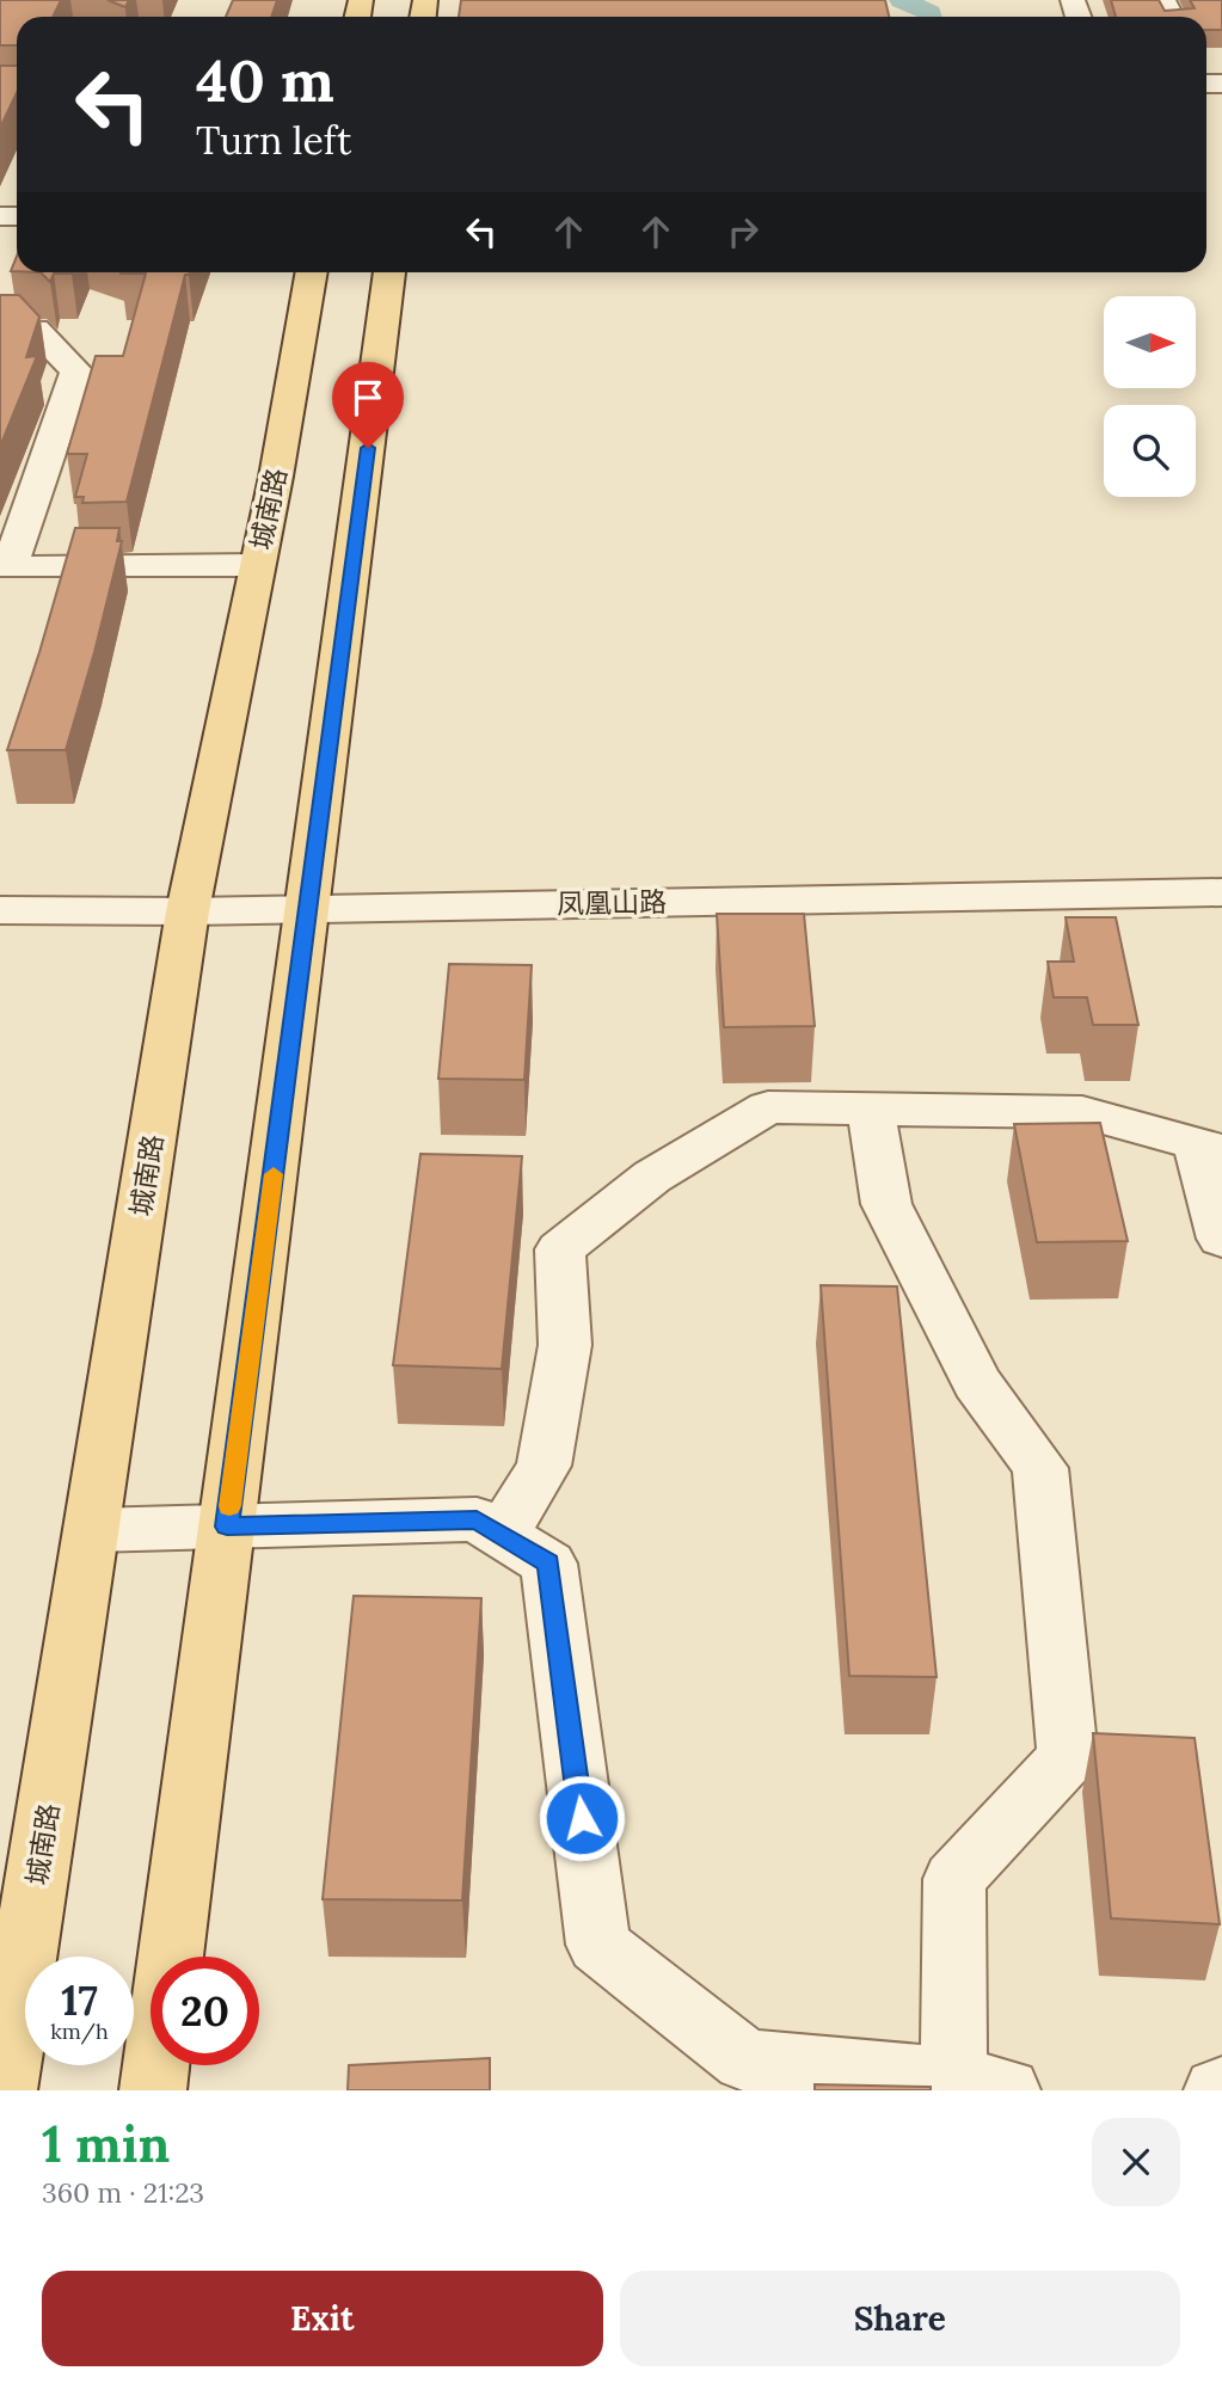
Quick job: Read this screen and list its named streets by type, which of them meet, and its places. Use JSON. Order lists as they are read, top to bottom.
{
  "streets": {
    "main road": ["城南路"],
    "street": ["凤凰山路"]
  },
  "crossings": [
    ["城南路", "凤凰山路"]
  ],
  "north": "right",
  "page": {
    "turn": ["40 m", "Turn left"],
    "speed": "17 km/h",
    "limit": "20",
    "heading": ["1 min", "360 m · 21:23"],
    "buttons": ["Exit", "Share"]
  }
}
